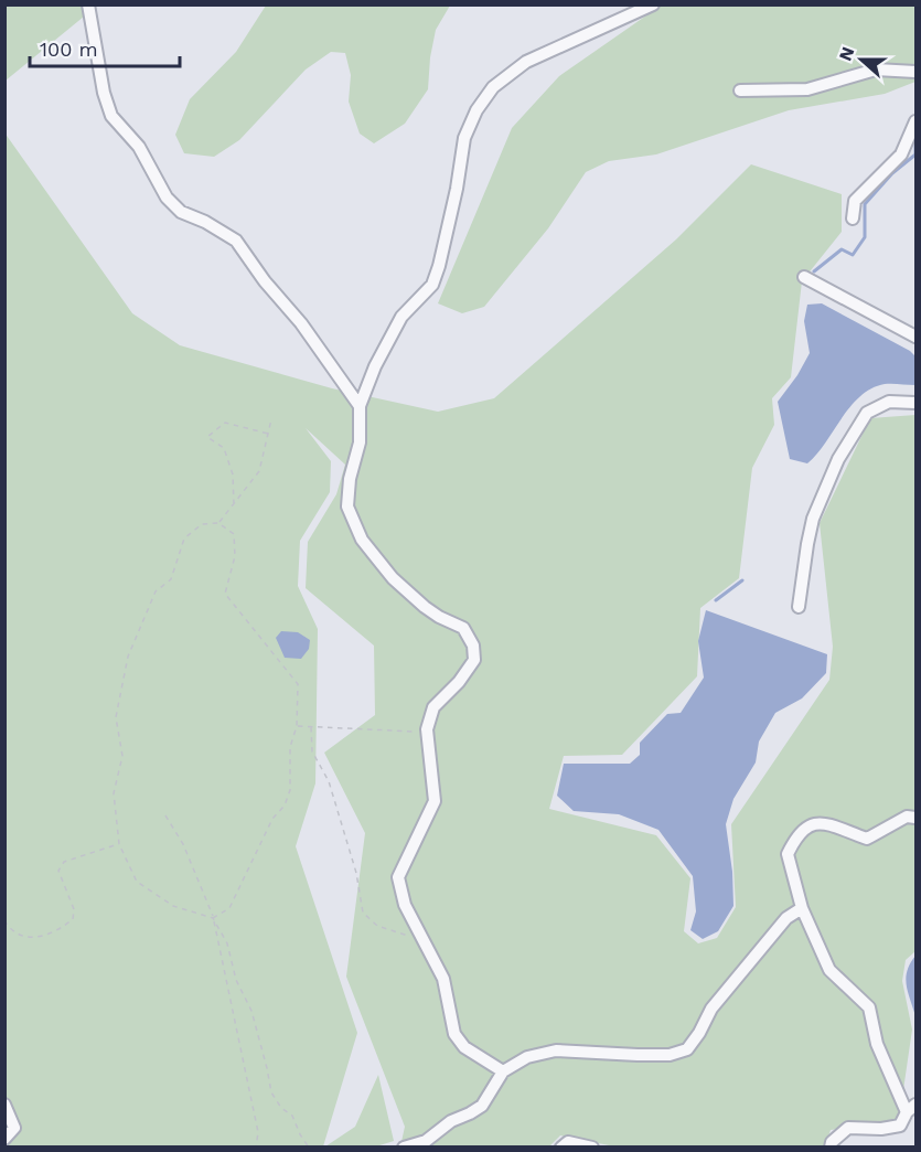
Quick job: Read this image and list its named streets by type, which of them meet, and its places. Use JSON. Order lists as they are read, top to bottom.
{
  "scale_bar": "100 m",
  "north": "left"
}
